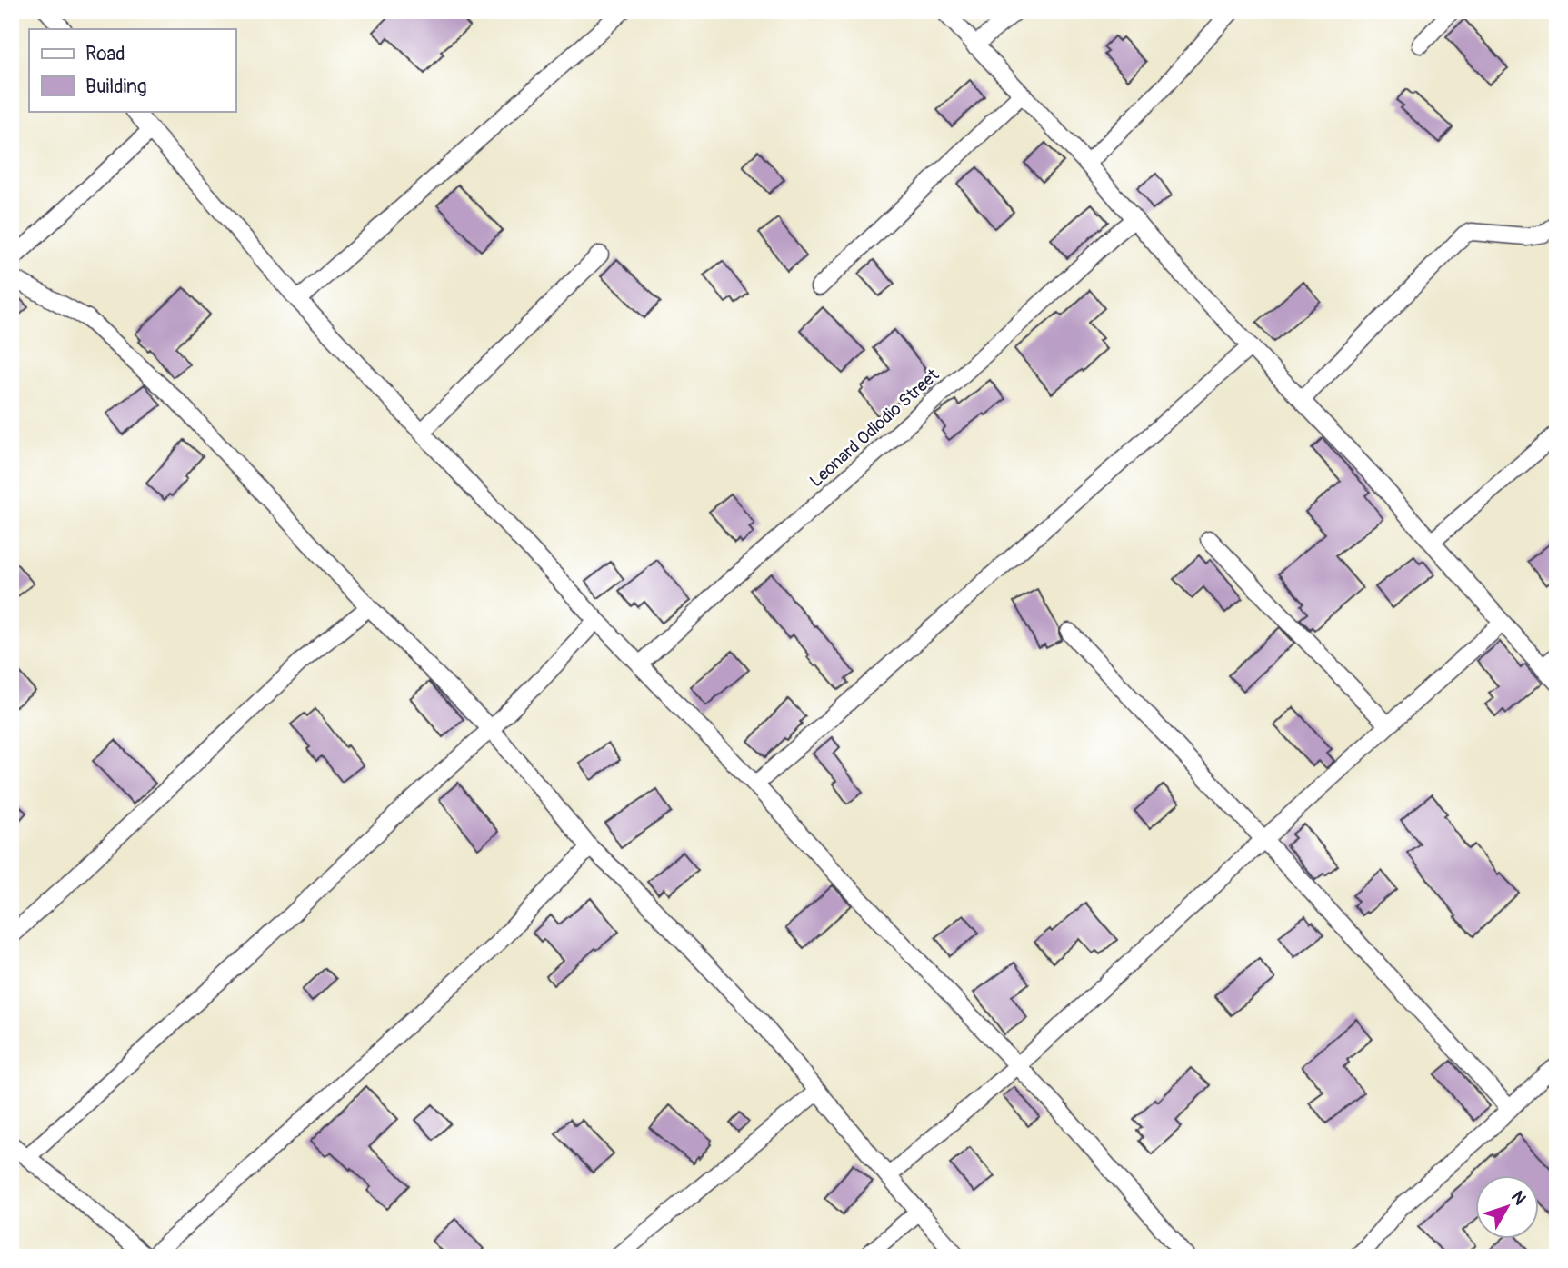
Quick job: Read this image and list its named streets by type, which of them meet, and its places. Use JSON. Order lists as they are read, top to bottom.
{
  "streets": {
    "street": ["Leonard Odiodio Street"]
  },
  "legend": ["Road", "Building"],
  "north": "top right"
}
